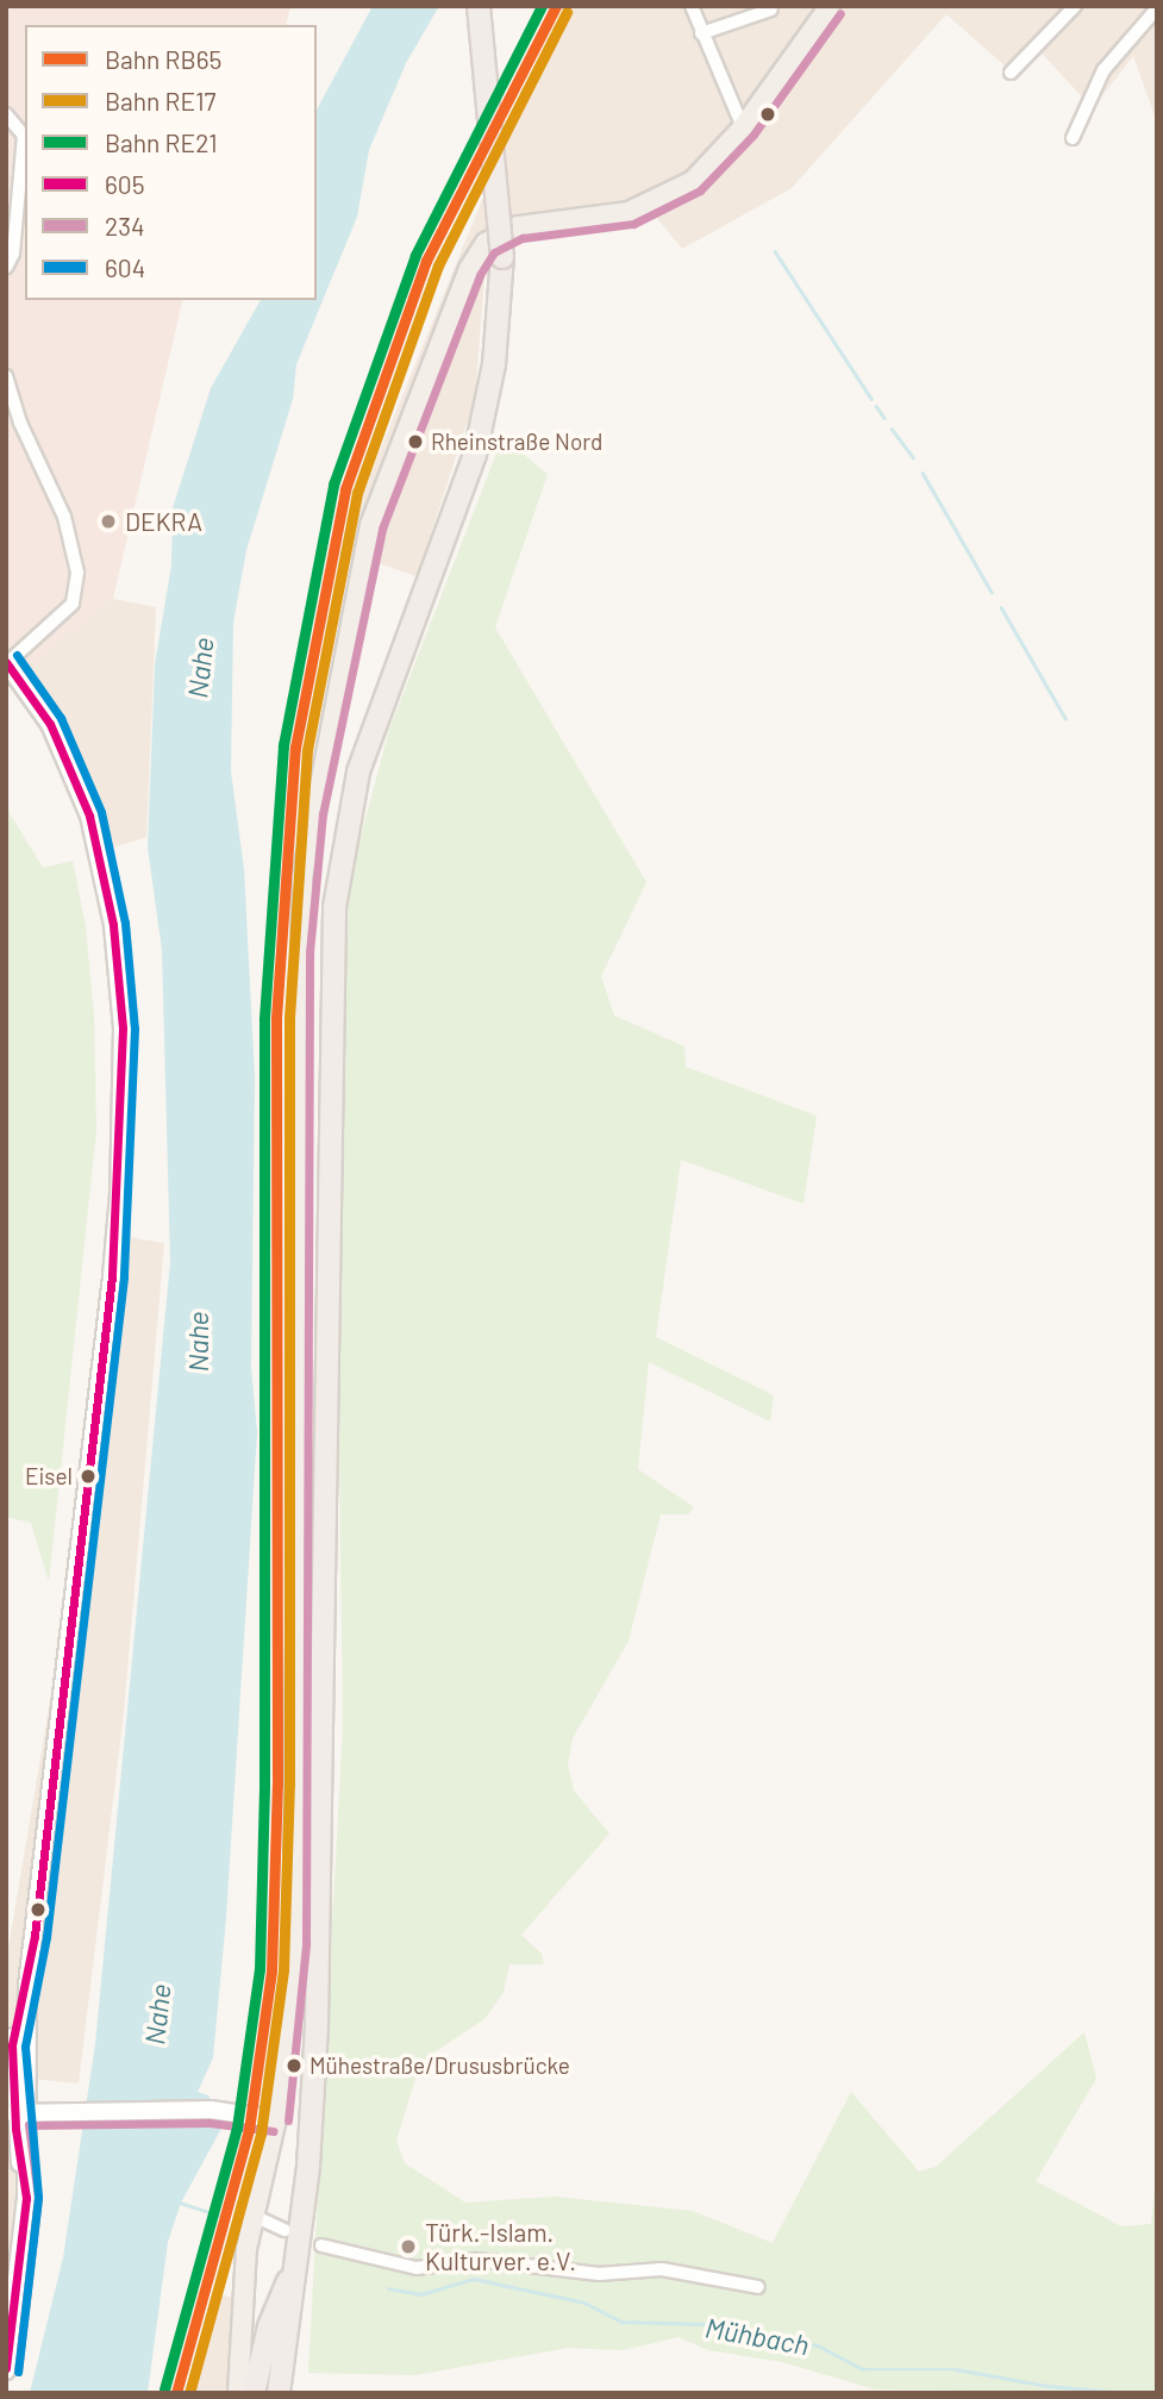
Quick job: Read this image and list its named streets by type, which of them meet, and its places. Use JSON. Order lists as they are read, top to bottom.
{
  "water": ["Nahe", "Mühbach"],
  "places": [
    "Rheinstraße Nord",
    "DEKRA",
    "Eisel",
    "Mühestraße/Drususbrücke",
    "Türk.-Islam. Kulturver. e.V."
  ],
  "lines": [
    "rail line RB65",
    "rail line RE21",
    "rail line RE17",
    "transit line 234",
    "transit line 604",
    "transit line 605"
  ],
  "legend": [
    "Bahn RB65",
    "Bahn RE17",
    "Bahn RE21",
    "605",
    "234",
    "604"
  ]
}
